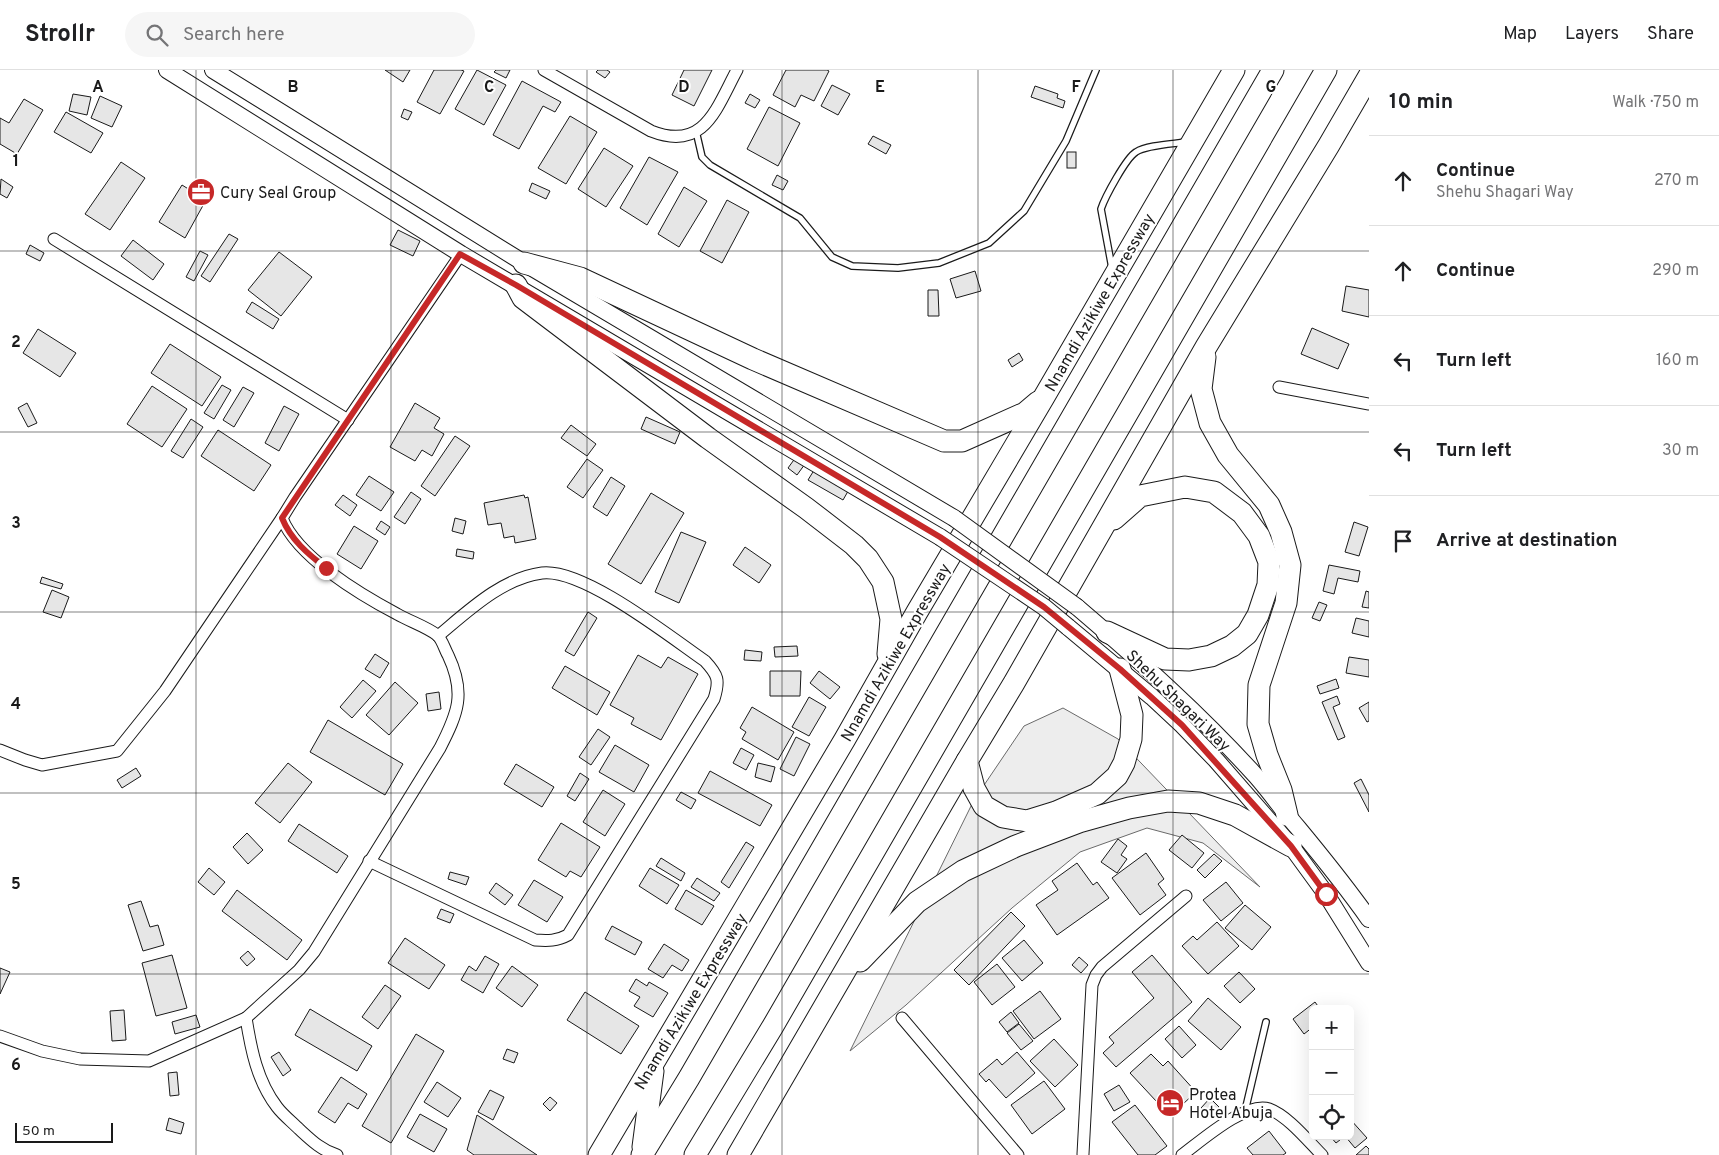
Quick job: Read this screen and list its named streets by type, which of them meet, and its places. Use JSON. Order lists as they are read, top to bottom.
{
  "streets": {
    "highway": ["Nnamdi Azikiwe Expressway"],
    "main road": ["Shehu Shagari Way"]
  },
  "places": {
    "office": ["Cury Seal Group"],
    "hotel": ["Protea Hotel Abuja"]
  },
  "scale_bar": "50 m",
  "page": {
    "header": "Strollr",
    "search": "Search here",
    "nav": ["Map", "Layers", "Share"],
    "heading": ["10 min", "Walk · 750 m"],
    "list": [
      ["Continue", "Shehu Shagari Way", "270 m"],
      ["Continue", "290 m"],
      ["Turn left", "160 m"],
      ["Turn left", "30 m"],
      "Arrive at destination"
    ],
    "map_buttons": ["+", "−"],
    "scale": "50 m"
  },
  "grid": {
    "columns": [
      "A",
      "B",
      "C",
      "D",
      "E",
      "F",
      "G"
    ],
    "rows": [
      "1",
      "2",
      "3",
      "4",
      "5",
      "6"
    ]
  }
}
